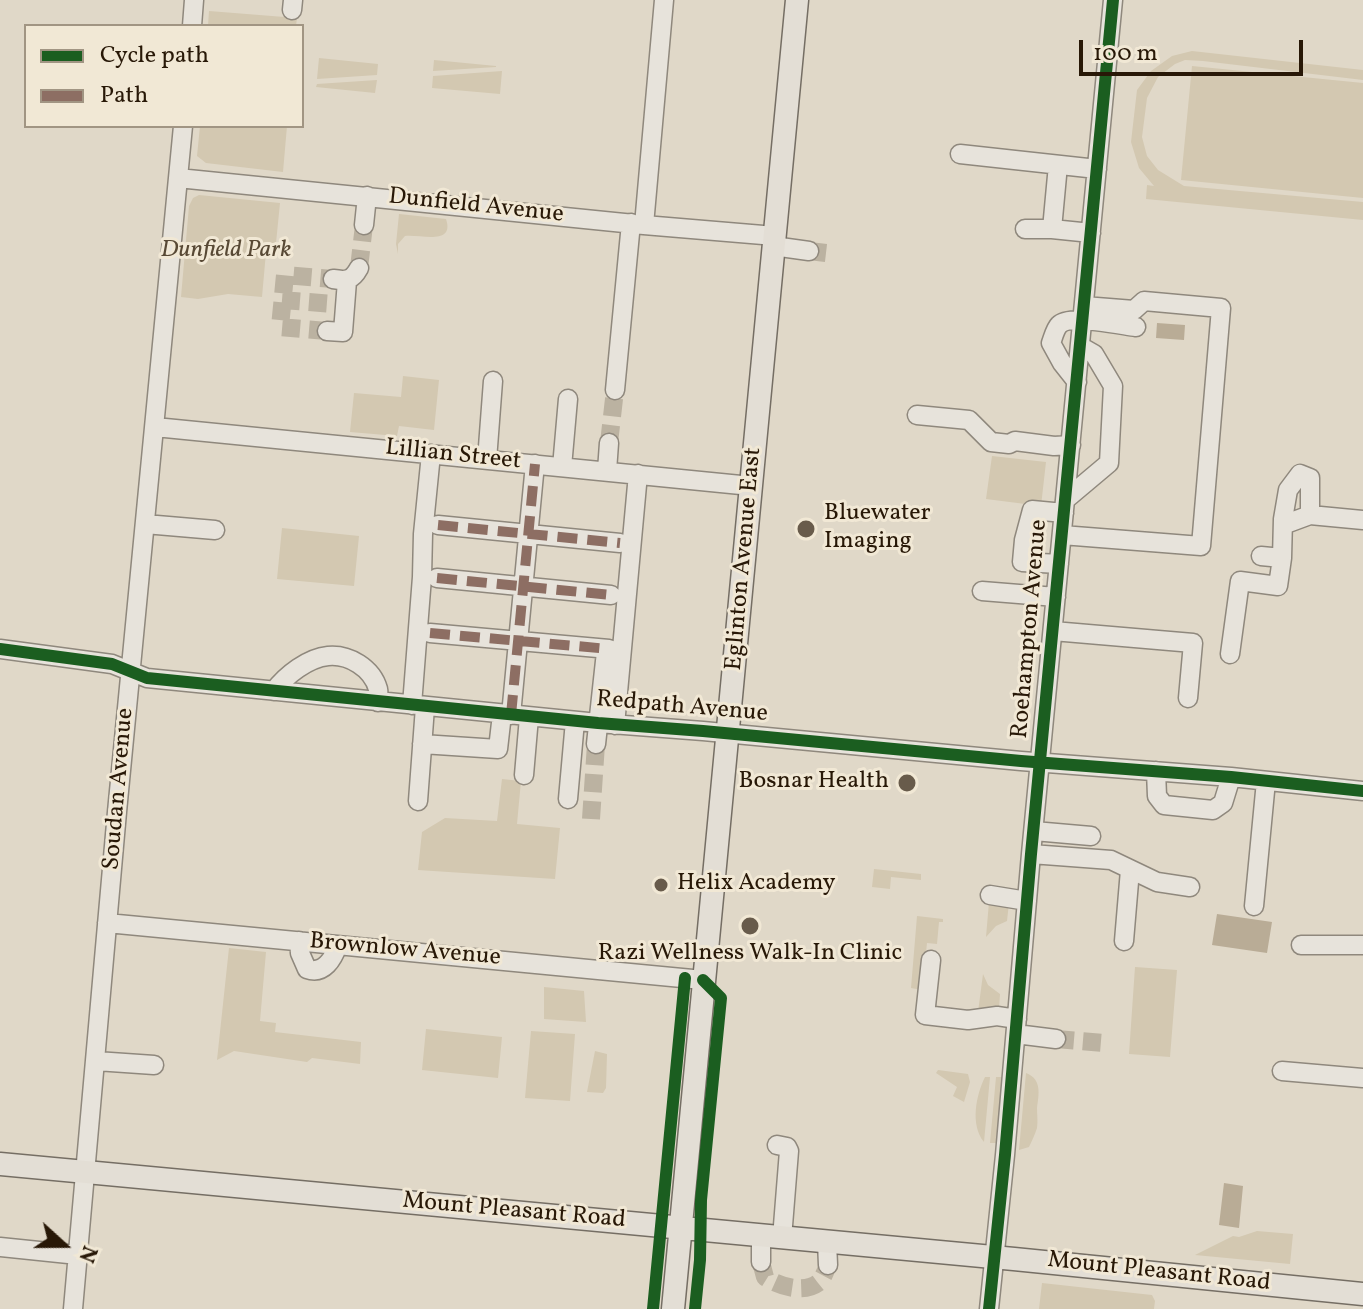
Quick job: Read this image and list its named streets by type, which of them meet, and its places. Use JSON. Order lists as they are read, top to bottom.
{
  "streets": {
    "main road": ["Eglinton Avenue East", "Mount Pleasant Road"],
    "street": [
      "Dunfield Avenue",
      "Lillian Street",
      "Roehampton Avenue",
      "Redpath Avenue",
      "Soudan Avenue",
      "Brownlow Avenue"
    ]
  },
  "crossings": [
    ["Dunfield Avenue", "Eglinton Avenue East"],
    ["Dunfield Avenue", "Soudan Avenue"],
    ["Lillian Street", "Eglinton Avenue East"],
    ["Lillian Street", "Soudan Avenue"],
    ["Eglinton Avenue East", "Redpath Avenue"],
    ["Eglinton Avenue East", "Brownlow Avenue"],
    ["Eglinton Avenue East", "Mount Pleasant Road"],
    ["Roehampton Avenue", "Redpath Avenue"],
    ["Roehampton Avenue", "Mount Pleasant Road"],
    ["Redpath Avenue", "Soudan Avenue"],
    ["Soudan Avenue", "Brownlow Avenue"],
    ["Soudan Avenue", "Mount Pleasant Road"]
  ],
  "parks": ["Dunfield Park"],
  "places": [
    "Bluewater Imaging",
    "Bosnar Health",
    "Helix Academy",
    "Razi Wellness Walk-In Clinic"
  ],
  "legend": ["Cycle path", "Path"],
  "scale_bar": "100 m",
  "north": "right"
}
